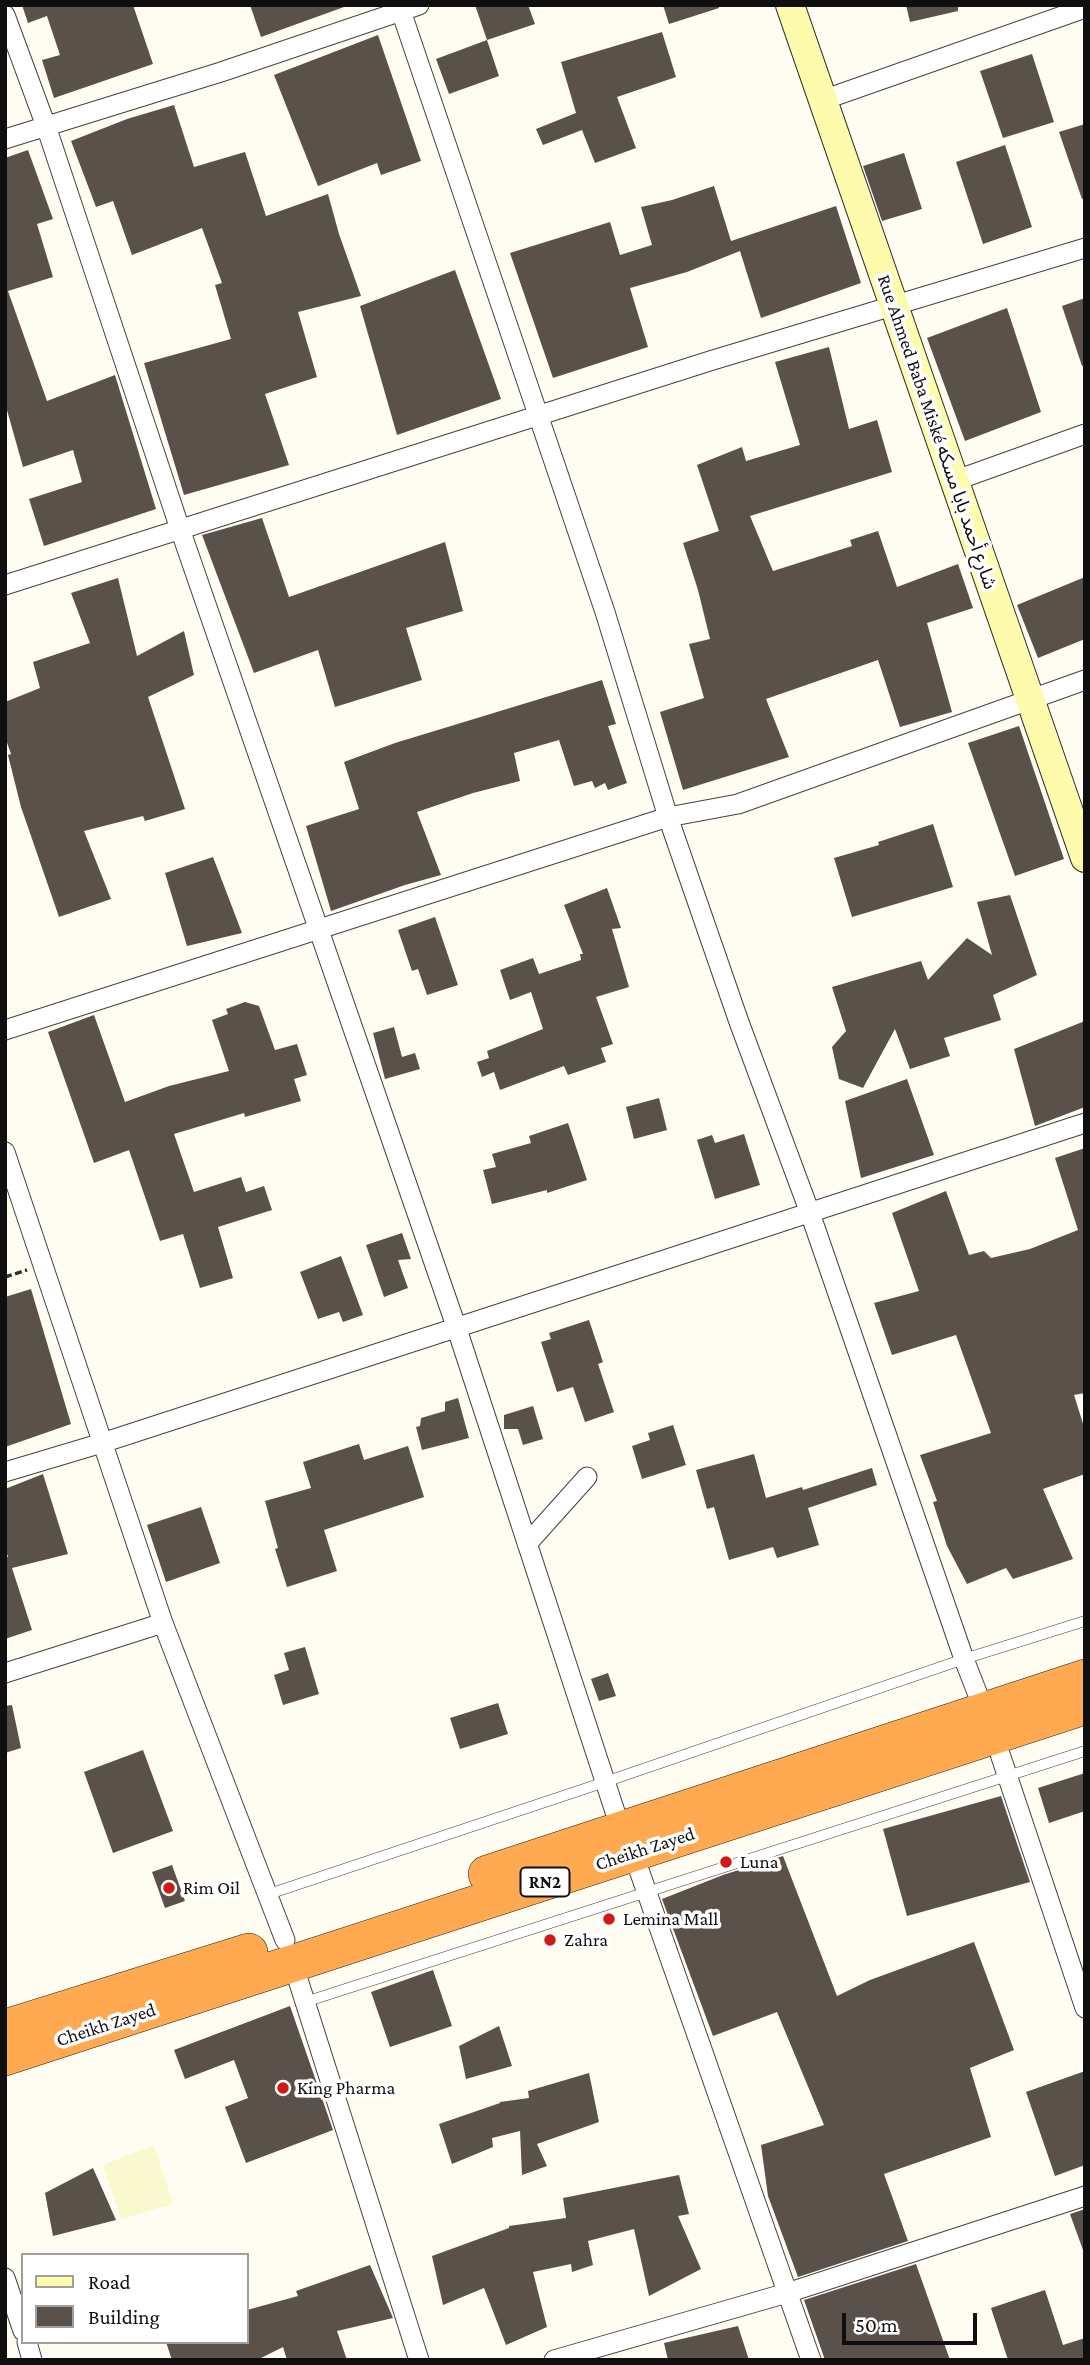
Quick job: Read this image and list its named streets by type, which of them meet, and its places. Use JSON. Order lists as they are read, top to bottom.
{
  "streets": {
    "highway": ["Cheikh Zayed", "RN2"],
    "street": ["Rue Ahmed Baba Miské شارع أحمد بابا مسكه"]
  },
  "places": [
    "Luna",
    "Rim Oil",
    "Lemina Mall",
    "Zahra",
    "King Pharma"
  ],
  "legend": ["Road", "Building"],
  "scale_bar": "50 m"
}
